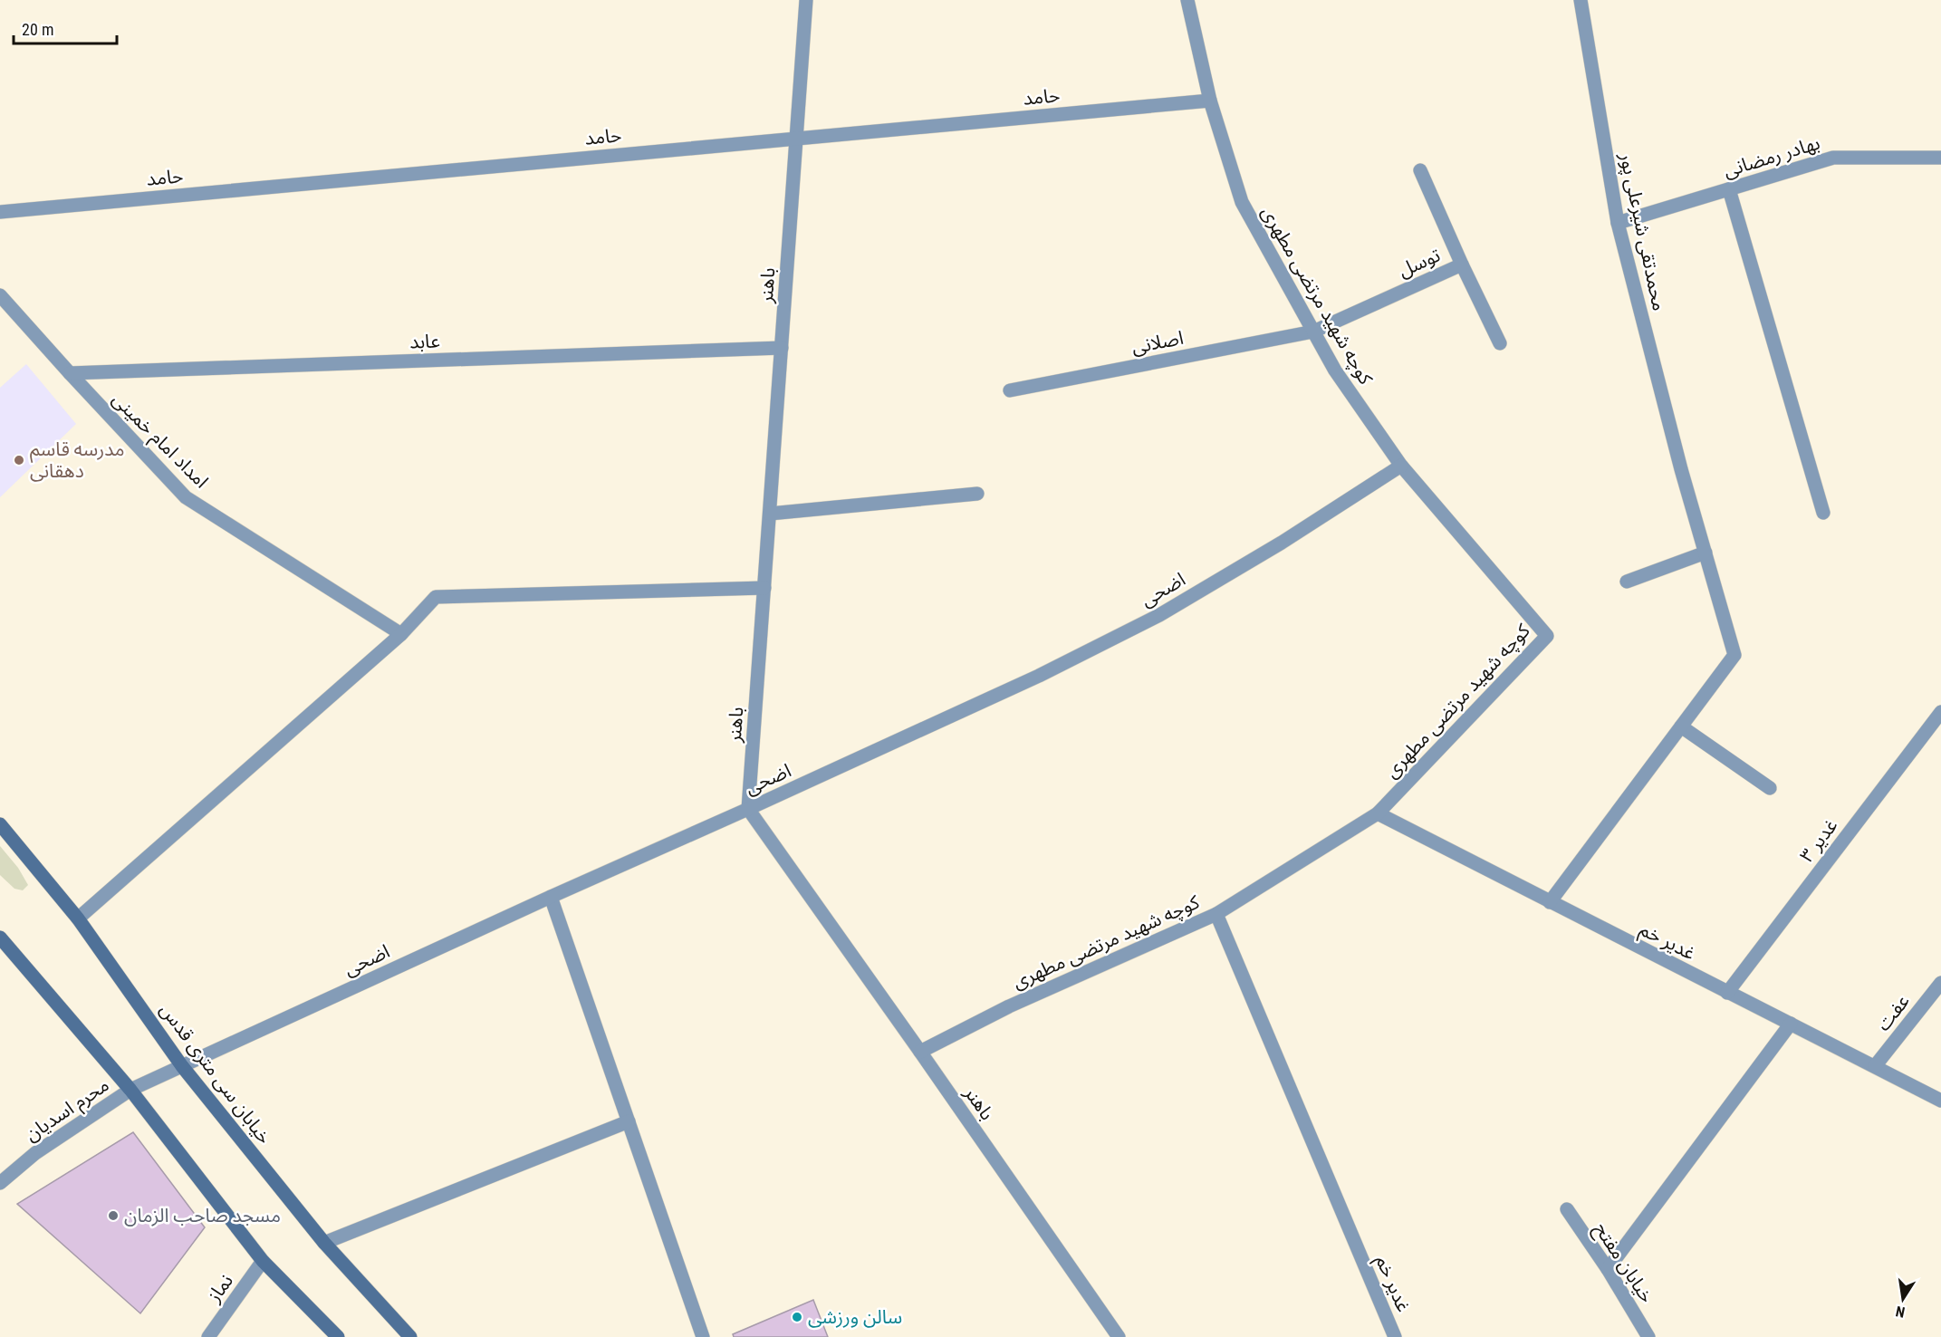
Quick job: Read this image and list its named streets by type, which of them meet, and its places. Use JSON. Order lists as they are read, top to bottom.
{
  "streets": {
    "main road": ["خیابان سی متری قدس"],
    "street": [
      "حامد",
      "بهادر رمضانی",
      "محمدتقی شیرعلی پور",
      "توسل",
      "باهنر",
      "کوچه شهید مرتضی مطهری",
      "عابد",
      "اصلانی",
      "امداد امام خمینی",
      "اضحی",
      "غدیر ۳",
      "غدیر خم",
      "عفت",
      "محرم اسدیان",
      "خیابان مفتح",
      "نماز"
    ]
  },
  "crossings": [
    ["حامد", "باهنر"],
    ["حامد", "کوچه شهید مرتضی مطهری"],
    ["بهادر رمضانی", "محمدتقی شیرعلی پور"],
    ["توسل", "کوچه شهید مرتضی مطهری"],
    ["توسل", "اصلانی"],
    ["باهنر", "کوچه شهید مرتضی مطهری"],
    ["باهنر", "عابد"],
    ["باهنر", "اضحی"],
    ["کوچه شهید مرتضی مطهری", "اصلانی"],
    ["کوچه شهید مرتضی مطهری", "اضحی"],
    ["کوچه شهید مرتضی مطهری", "غدیر خم"],
    ["عابد", "امداد امام خمینی"],
    ["اضحی", "خیابان سی متری قدس"],
    ["اضحی", "محرم اسدیان"],
    ["غدیر ۳", "غدیر خم"],
    ["غدیر خم", "عفت"]
  ],
  "places": ["مدرسه قاسم دهقانی", "مسجد صاحب الزمان", "سالن ورزشی"],
  "scale_bar": "20 m",
  "north": "bottom"
}
